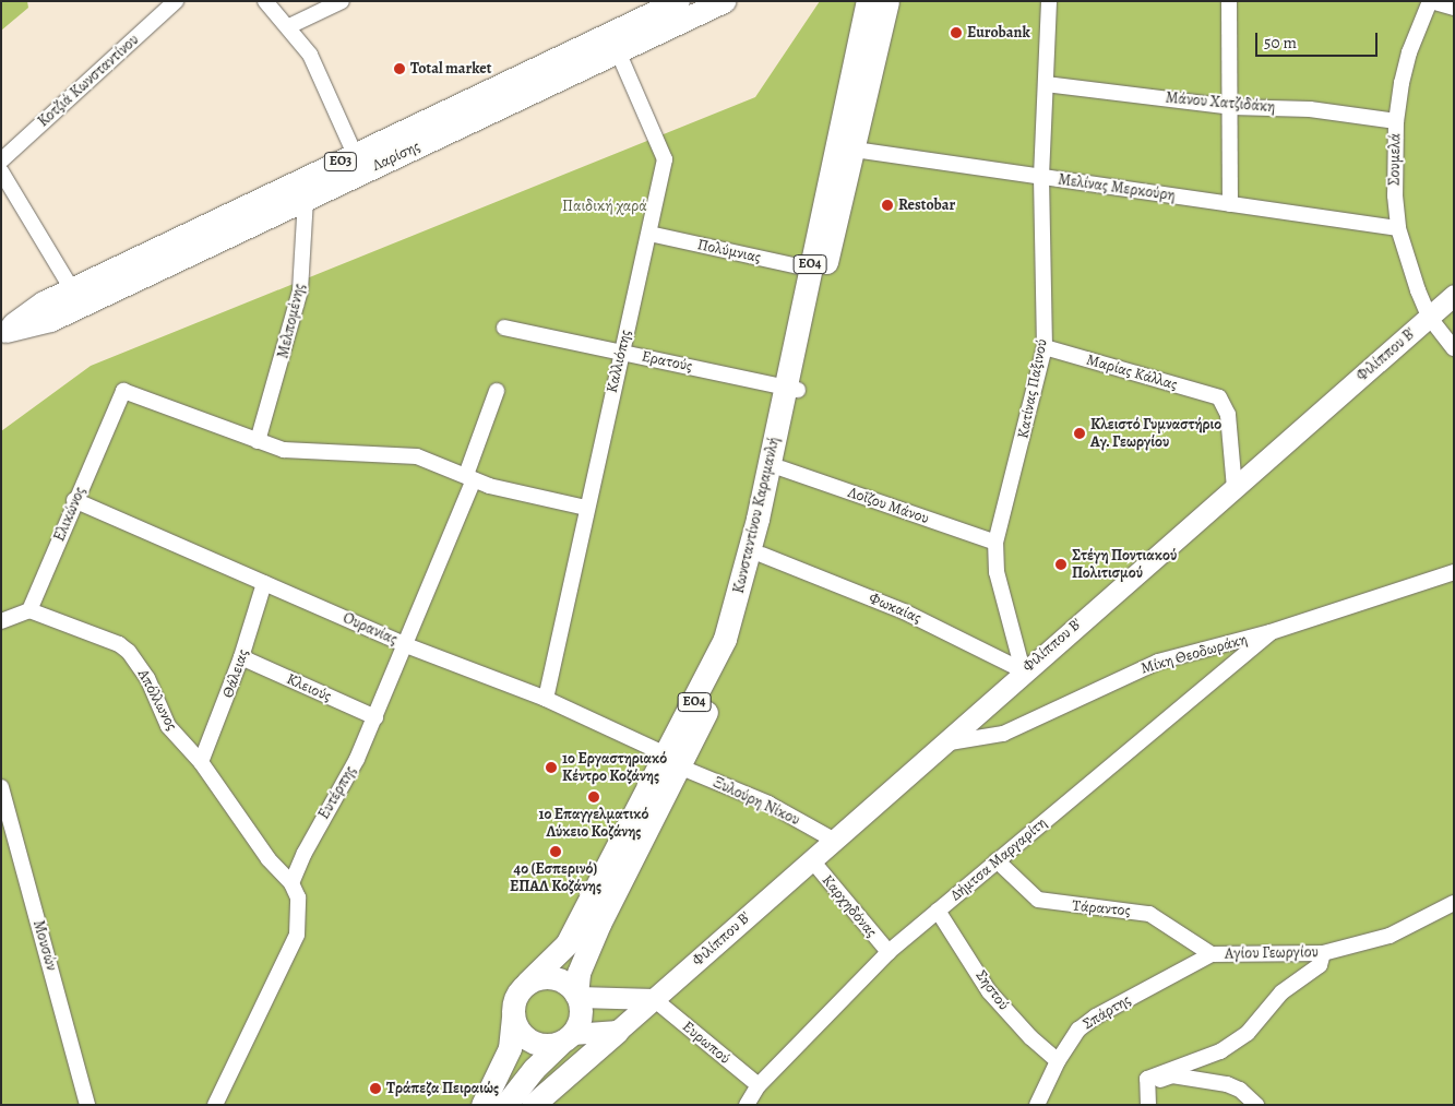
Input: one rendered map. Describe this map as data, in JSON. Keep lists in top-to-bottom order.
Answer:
{
  "streets": {
    "main road": [
      "Λαρίσης",
      "ΕΟ3",
      "ΕΟ4",
      "Φιλίππου Β'",
      "Κωνσταντίνου Καραμανλή"
    ],
    "street": [
      "Κοτζιά Κωνσταντίνου",
      "Μάνου Χατζιδάκη",
      "Σουμελά",
      "Μελίνας Μερκούρη",
      "Πολύμνιας",
      "Μελπομένης",
      "Καλλιόπης",
      "Ερατούς",
      "Μαρίας Κάλλας",
      "Κατίνας Παξινού",
      "Λοΐζου Μάνου",
      "Ελικώνος",
      "Φωκαίας",
      "Ουρανίας",
      "Μίκη Θεοδωράκη",
      "Θάλειας",
      "Κλειούς",
      "Απόλλωνος",
      "Ευτέρπης",
      "Ξυλούρη Νίκου",
      "Δήμτσα Μαργαρίτη",
      "Καρχηδόνας",
      "Τάραντος",
      "Μουσών",
      "Αγίου Γεωργίου",
      "Σηστού",
      "Σπάρτης",
      "Ευρωπού"
    ]
  },
  "crossings": [
    ["Μάνου Χατζιδάκη", "Σουμελά"],
    ["Μάνου Χατζιδάκη", "Κατίνας Παξινού"],
    ["Λαρίσης", "Μελπομένης"],
    ["Λαρίσης", "Καλλιόπης"],
    ["Σουμελά", "Μελίνας Μερκούρη"],
    ["Σουμελά", "Φιλίππου Β'"],
    ["Μελίνας Μερκούρη", "Κατίνας Παξινού"],
    ["Μελίνας Μερκούρη", "Κωνσταντίνου Καραμανλή"],
    ["Πολύμνιας", "Καλλιόπης"],
    ["Πολύμνιας", "Κωνσταντίνου Καραμανλή"],
    ["ΕΟ4", "Κωνσταντίνου Καραμανλή"],
    ["Μελπομένης", "Ελικώνος"],
    ["Φιλίππου Β'", "Μαρίας Κάλλας"],
    ["Φιλίππου Β'", "Κατίνας Παξινού"],
    ["Φιλίππου Β'", "Φωκαίας"],
    ["Φιλίππου Β'", "Μίκη Θεοδωράκη"],
    ["Φιλίππου Β'", "Ξυλούρη Νίκου"],
    ["Φιλίππου Β'", "Καρχηδόνας"],
    ["Φιλίππου Β'", "Ευρωπού"],
    ["Καλλιόπης", "Ερατούς"],
    ["Καλλιόπης", "Ουρανίας"],
    ["Ερατούς", "Κωνσταντίνου Καραμανλή"],
    ["Μαρίας Κάλλας", "Κατίνας Παξινού"],
    ["Κατίνας Παξινού", "Λοΐζου Μάνου"],
    ["Κατίνας Παξινού", "Φωκαίας"],
    ["Λοΐζου Μάνου", "Κωνσταντίνου Καραμανλή"],
    ["Ελικώνος", "Ουρανίας"],
    ["Ελικώνος", "Απόλλωνος"],
    ["Κωνσταντίνου Καραμανλή", "Φωκαίας"],
    ["Κωνσταντίνου Καραμανλή", "Ουρανίας"],
    ["Κωνσταντίνου Καραμανλή", "Ξυλούρη Νίκου"],
    ["Ουρανίας", "Θάλειας"],
    ["Ουρανίας", "Ευτέρπης"],
    ["Ουρανίας", "Ξυλούρη Νίκου"],
    ["Μίκη Θεοδωράκη", "Δήμτσα Μαργαρίτη"],
    ["Θάλειας", "Κλειούς"],
    ["Θάλειας", "Απόλλωνος"],
    ["Κλειούς", "Ευτέρπης"],
    ["Απόλλωνος", "Ευτέρπης"],
    ["Δήμτσα Μαργαρίτη", "Καρχηδόνας"],
    ["Δήμτσα Μαργαρίτη", "Τάραντος"],
    ["Δήμτσα Μαργαρίτη", "Σηστού"],
    ["Δήμτσα Μαργαρίτη", "Ευρωπού"],
    ["Τάραντος", "Αγίου Γεωργίου"],
    ["Τάραντος", "Σπάρτης"],
    ["Αγίου Γεωργίου", "Σπάρτης"],
    ["Σηστού", "Σπάρτης"]
  ],
  "parks": ["Παιδική χαρά"],
  "places": [
    "Eurobank",
    "Total market",
    "Restobar",
    "Κλειστό Γυμναστήριο Αγ. Γεωργίου",
    "Στέγη Ποντιακού Πολιτισμού",
    "1ο Εργαστηριακό Κέντρο Κοζάνης",
    "1ο Επαγγελματικό Λύκειο Κοζάνης",
    "4ο (Εσπερινό) ΕΠΑΛ Κοζάνης",
    "Τράπεζα Πειραιώς"
  ],
  "scale_bar": "50 m"
}
